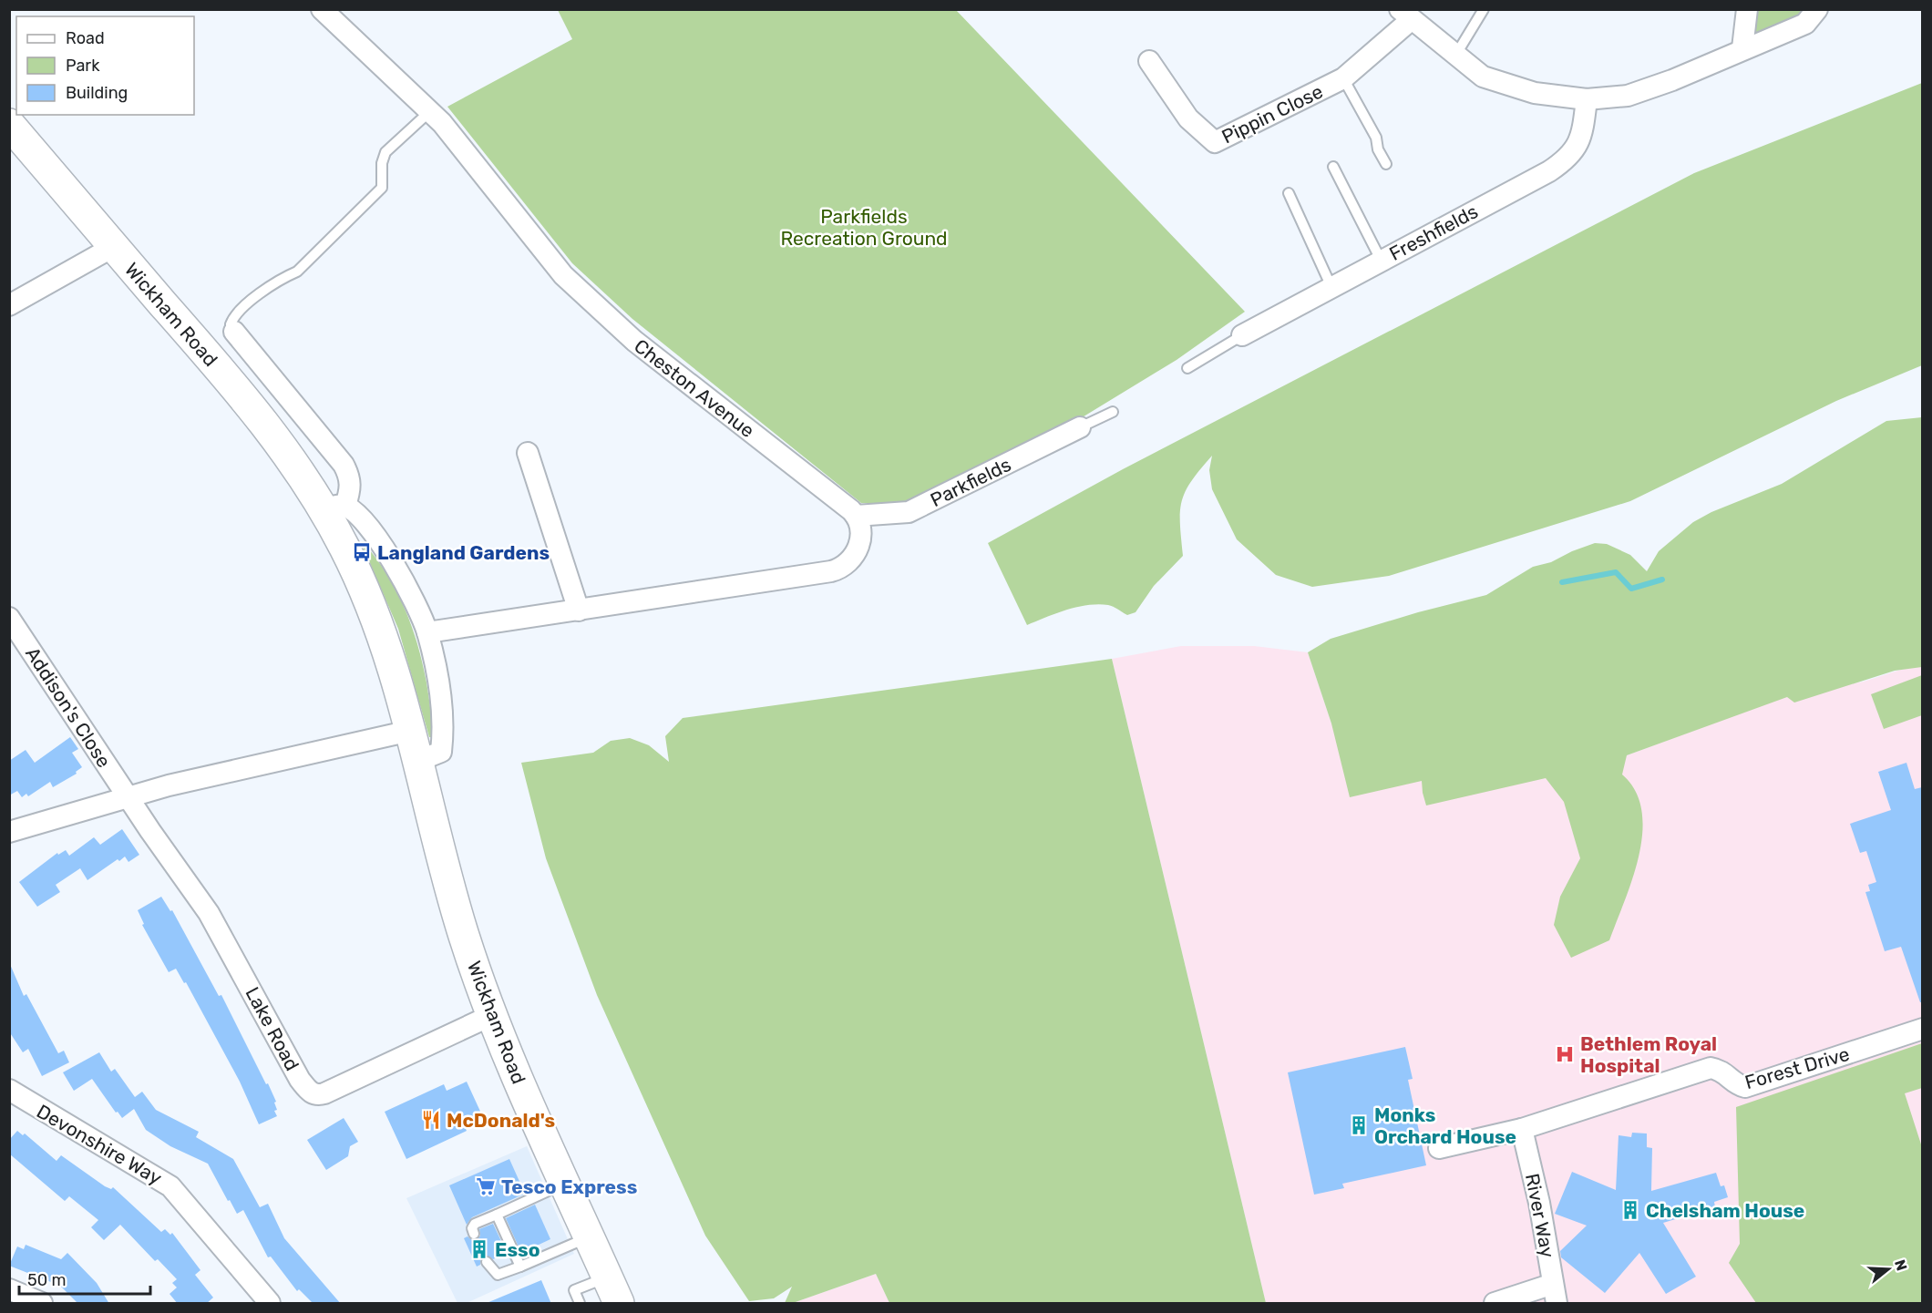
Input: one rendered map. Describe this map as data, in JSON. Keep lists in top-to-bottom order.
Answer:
{
  "streets": {
    "highway": ["Wickham Road"],
    "street": [
      "Pippin Close",
      "Freshfields",
      "Cheston Avenue",
      "Parkfields",
      "Addison's Close",
      "Lake Road",
      "Forest Drive",
      "Devonshire Way",
      "River Way"
    ]
  },
  "crossings": [
    ["Wickham Road", "Lake Road"],
    ["Cheston Avenue", "Parkfields"],
    ["Addison's Close", "Lake Road"],
    ["Forest Drive", "River Way"]
  ],
  "parks": ["Parkfields Recreation Ground"],
  "places": {
    "bus stop": ["Langland Gardens"],
    "hospital": ["Bethlem Royal Hospital"],
    "restaurant": ["McDonald's"],
    "building": ["Monks Orchard House", "Chelsham House", "Esso"],
    "supermarket": ["Tesco Express"]
  },
  "legend": ["Road", "Park", "Building"],
  "scale_bar": "50 m",
  "north": "right"
}
